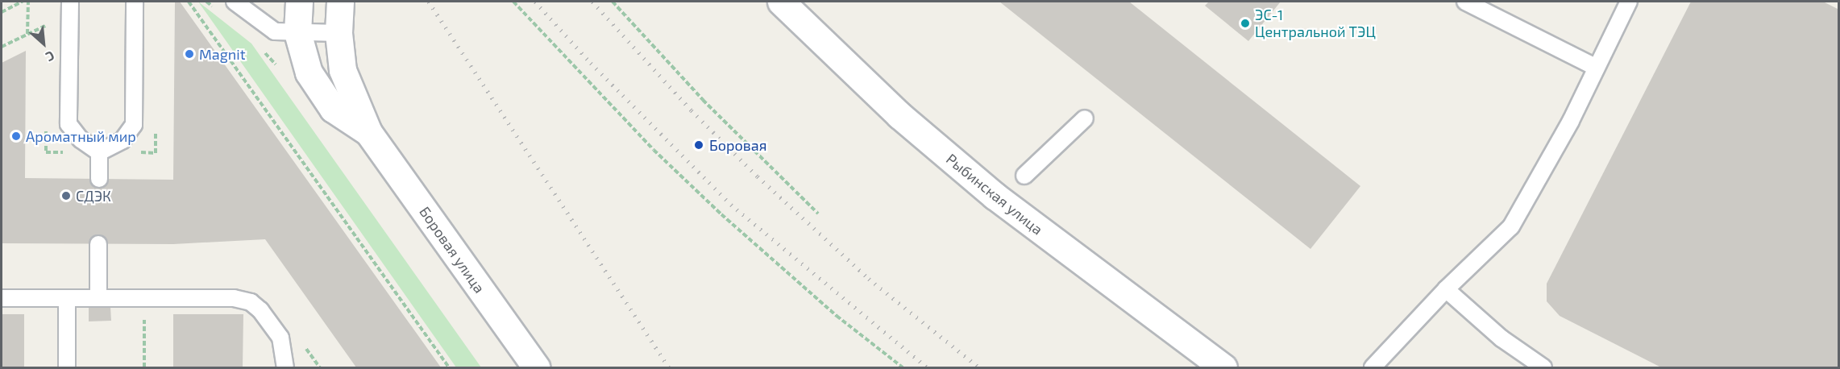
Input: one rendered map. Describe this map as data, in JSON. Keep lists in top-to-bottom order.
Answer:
{
  "streets": {
    "street": ["Рыбинская улица", "Боровая улица"]
  },
  "places": [
    "ЭС-1 Центральной ТЭЦ",
    "Magnit",
    "Ароматный мир",
    "Боровая",
    "СДЭК"
  ],
  "north": "bottom right"
}
